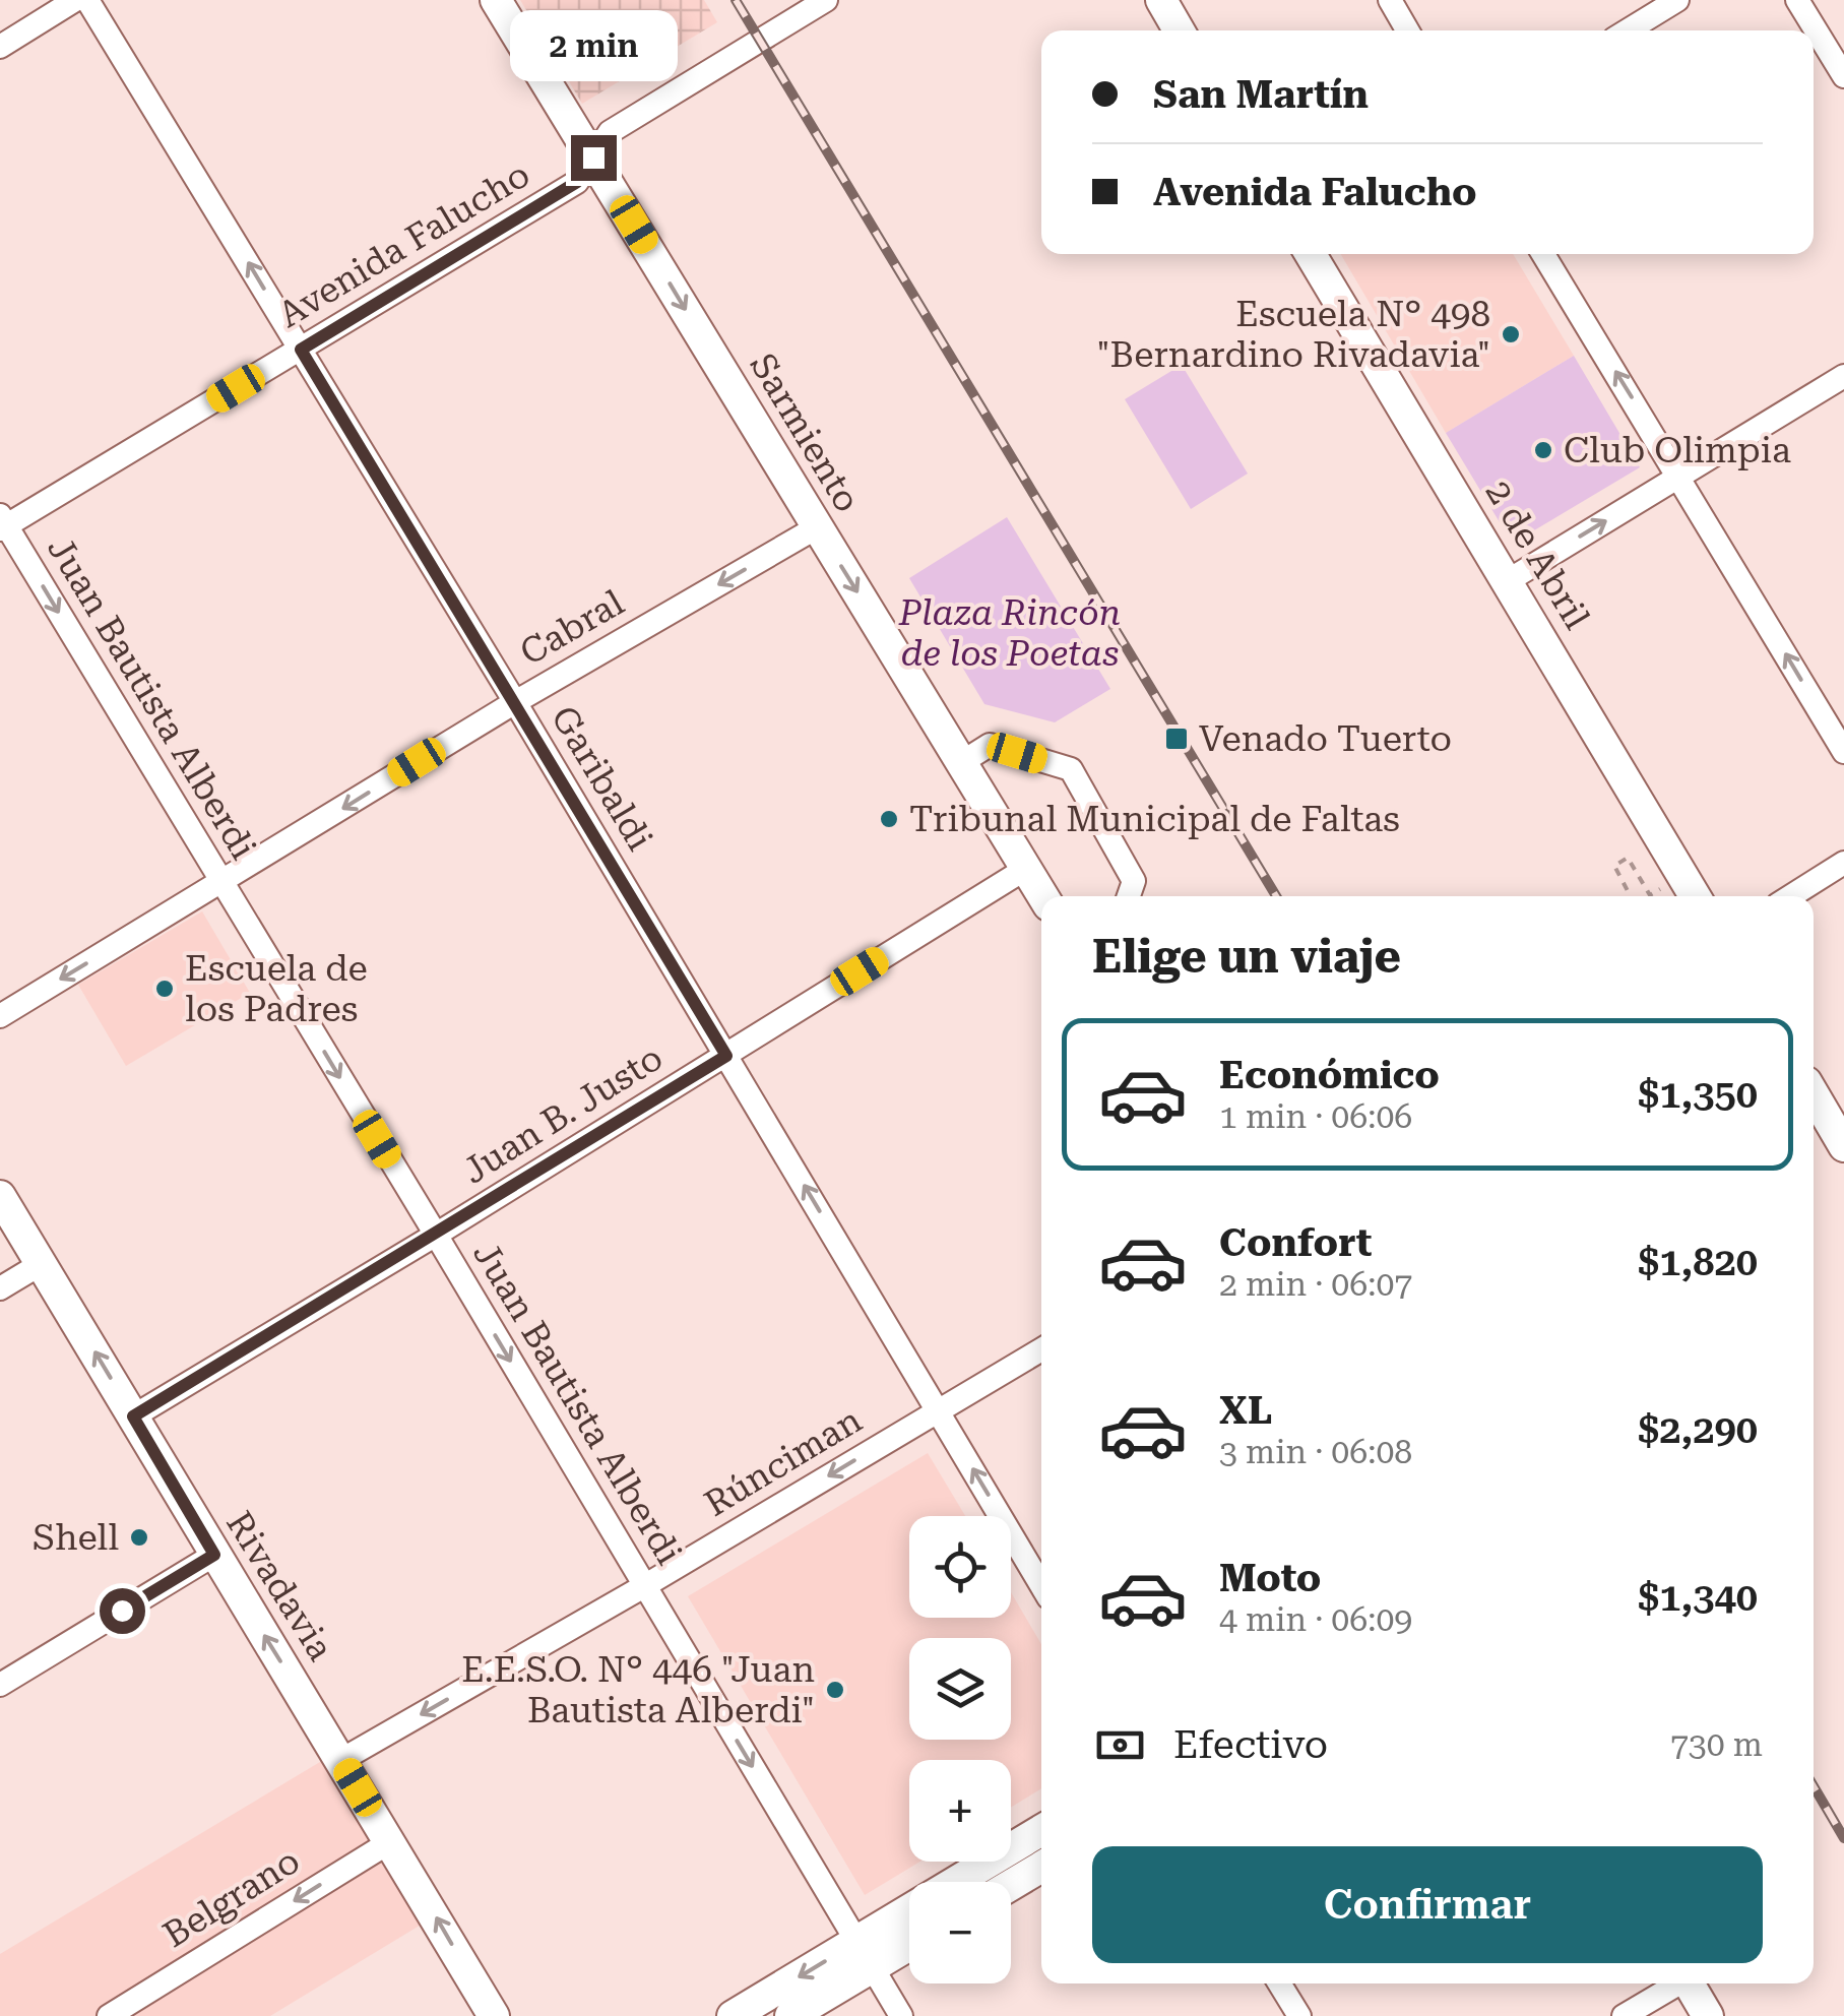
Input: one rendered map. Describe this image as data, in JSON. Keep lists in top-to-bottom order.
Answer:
{
  "streets": {
    "street": [
      "Avenida Falucho",
      "Sarmiento",
      "2 de Abril",
      "Cabral",
      "Juan Bautista Alberdi",
      "Garibaldi",
      "Juan B. Justo",
      "Rúnciman",
      "Rivadavia",
      "Belgrano"
    ]
  },
  "crossings": [
    ["Avenida Falucho", "Sarmiento"],
    ["Avenida Falucho", "Juan Bautista Alberdi"],
    ["Avenida Falucho", "Garibaldi"],
    ["Sarmiento", "Cabral"],
    ["Sarmiento", "Juan B. Justo"],
    ["Cabral", "Juan Bautista Alberdi"],
    ["Cabral", "Garibaldi"],
    ["Juan Bautista Alberdi", "Juan B. Justo"],
    ["Juan Bautista Alberdi", "Rúnciman"],
    ["Garibaldi", "Juan B. Justo"],
    ["Garibaldi", "Rúnciman"],
    ["Juan B. Justo", "Rivadavia"],
    ["Rúnciman", "Rivadavia"],
    ["Rivadavia", "Belgrano"]
  ],
  "one_way": [
    "Sarmiento",
    "Cabral",
    "Juan Bautista Alberdi",
    "Garibaldi",
    "Rúnciman",
    "Rivadavia",
    "Belgrano"
  ],
  "parks": ["Plaza Rincón de los Poetas"],
  "places": {
    "other": [
      "Escuela N° 498 \"Bernardino Rivadavia\"",
      "Club Olimpia",
      "Tribunal Municipal de Faltas",
      "Escuela de los Padres",
      "Shell",
      "E.E.S.O. N° 446 \"Juan Bautista Alberdi\""
    ],
    "transit": ["Venado Tuerto"]
  },
  "page": {
    "bubble": "2 min",
    "banner": ["San Martín", "Avenida Falucho"],
    "heading": "Elige un viaje",
    "list": [
      {
        "name": "Económico",
        "note": "1 min · 06:06",
        "value": "$1,350"
      },
      {
        "name": "Confort",
        "note": "2 min · 06:07",
        "value": "$1,820"
      },
      {
        "name": "XL",
        "note": "3 min · 06:08",
        "value": "$2,290"
      },
      {
        "name": "Moto",
        "note": "4 min · 06:09",
        "value": "$1,340"
      }
    ],
    "map_buttons": ["+", "−"],
    "pay": ["Efectivo", "730 m"],
    "buttons": "Confirmar"
  }
}
